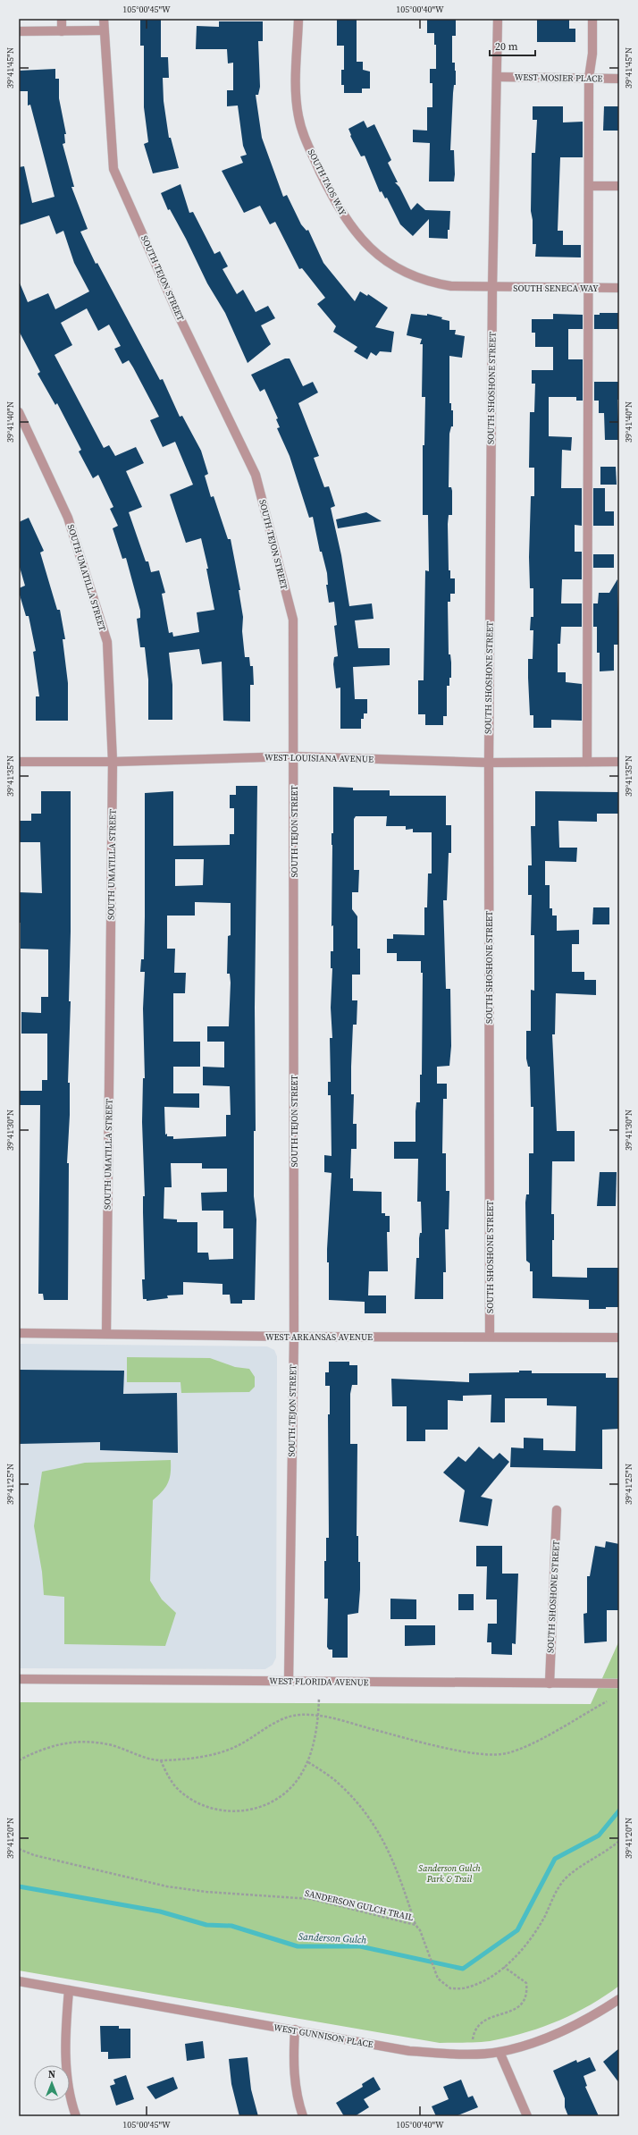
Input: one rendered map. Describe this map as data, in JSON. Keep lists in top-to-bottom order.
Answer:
{
  "streets": {
    "street": [
      "WEST MOSIER PLACE",
      "SOUTH TAOS WAY",
      "SOUTH TEJON STREET",
      "SOUTH SENECA WAY",
      "SOUTH SHOSHONE STREET",
      "SOUTH UMATILLA STREET",
      "WEST LOUISIANA AVENUE",
      "WEST ARKANSAS AVENUE",
      "WEST FLORIDA AVENUE",
      "WEST GUNNISON PLACE"
    ],
    "path": ["SANDERSON GULCH TRAIL"]
  },
  "crossings": [
    ["WEST MOSIER PLACE", "SOUTH SHOSHONE STREET"],
    ["SOUTH TAOS WAY", "SOUTH SENECA WAY"],
    ["SOUTH TAOS WAY", "SOUTH SHOSHONE STREET"],
    ["SOUTH TEJON STREET", "WEST LOUISIANA AVENUE"],
    ["SOUTH TEJON STREET", "WEST ARKANSAS AVENUE"],
    ["SOUTH TEJON STREET", "WEST FLORIDA AVENUE"],
    ["SOUTH SENECA WAY", "SOUTH SHOSHONE STREET"],
    ["SOUTH SHOSHONE STREET", "WEST LOUISIANA AVENUE"],
    ["SOUTH SHOSHONE STREET", "WEST ARKANSAS AVENUE"],
    ["SOUTH SHOSHONE STREET", "WEST FLORIDA AVENUE"],
    ["SOUTH UMATILLA STREET", "WEST LOUISIANA AVENUE"],
    ["SOUTH UMATILLA STREET", "WEST ARKANSAS AVENUE"]
  ],
  "water": ["Sanderson Gulch"],
  "parks": ["Sanderson Gulch Park & Trail"],
  "scale_bar": "20 m",
  "north": "top",
  "coordinates": [
    "105°00'45\"W",
    "105°00'40\"W",
    "39°41'45\"N",
    "39°41'40\"N",
    "39°41'35\"N",
    "39°41'30\"N",
    "39°41'25\"N",
    "39°41'20\"N"
  ]
}
